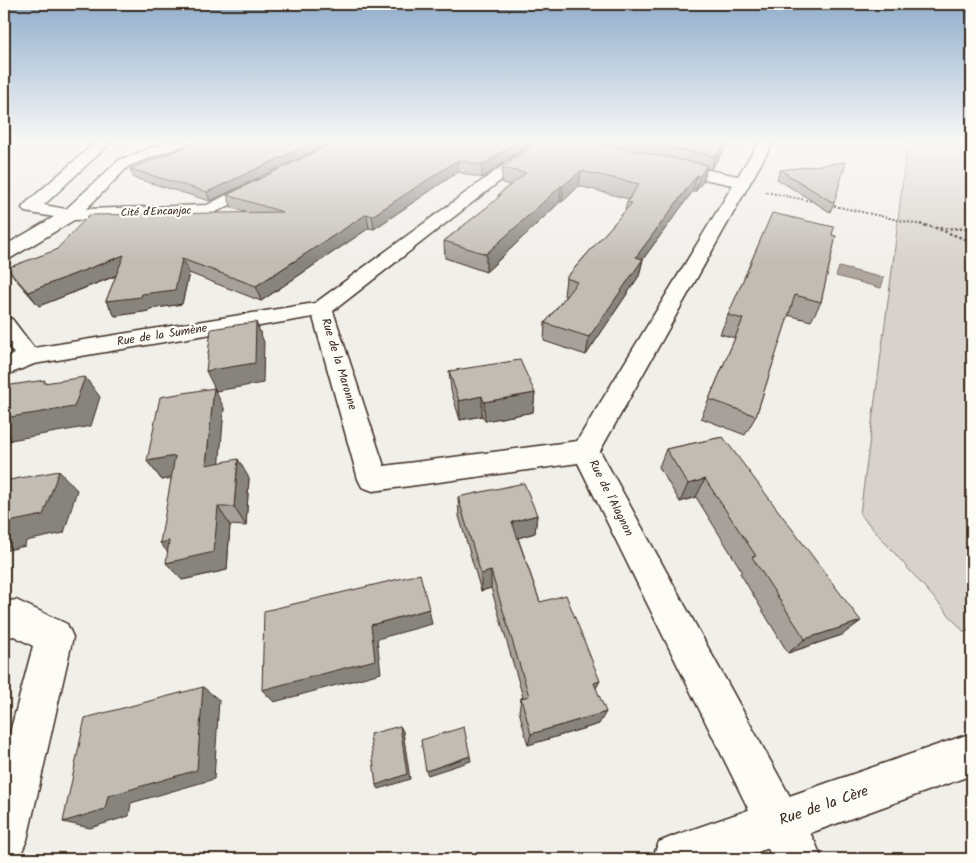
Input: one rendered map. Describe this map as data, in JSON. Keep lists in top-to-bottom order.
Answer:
{
  "streets": {
    "street": [
      "Cité d'Encanjac",
      "Rue de la Sumène",
      "Rue de la Maronne",
      "Rue de l'Alagnon",
      "Rue de la Cère"
    ]
  },
  "crossings": [
    ["Rue de la Sumène", "Rue de la Maronne"],
    ["Rue de la Maronne", "Rue de l'Alagnon"],
    ["Rue de l'Alagnon", "Rue de la Cère"]
  ]
}
